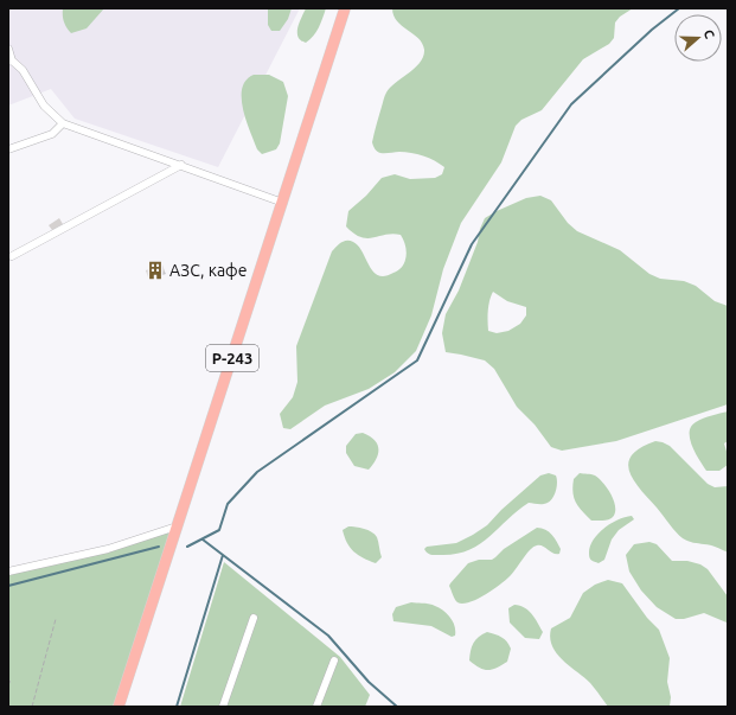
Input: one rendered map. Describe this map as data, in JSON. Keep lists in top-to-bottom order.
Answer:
{
  "streets": {
    "highway": ["Р-243"]
  },
  "places": {
    "building": ["АЗС, кафе"]
  },
  "north": "right"
}
